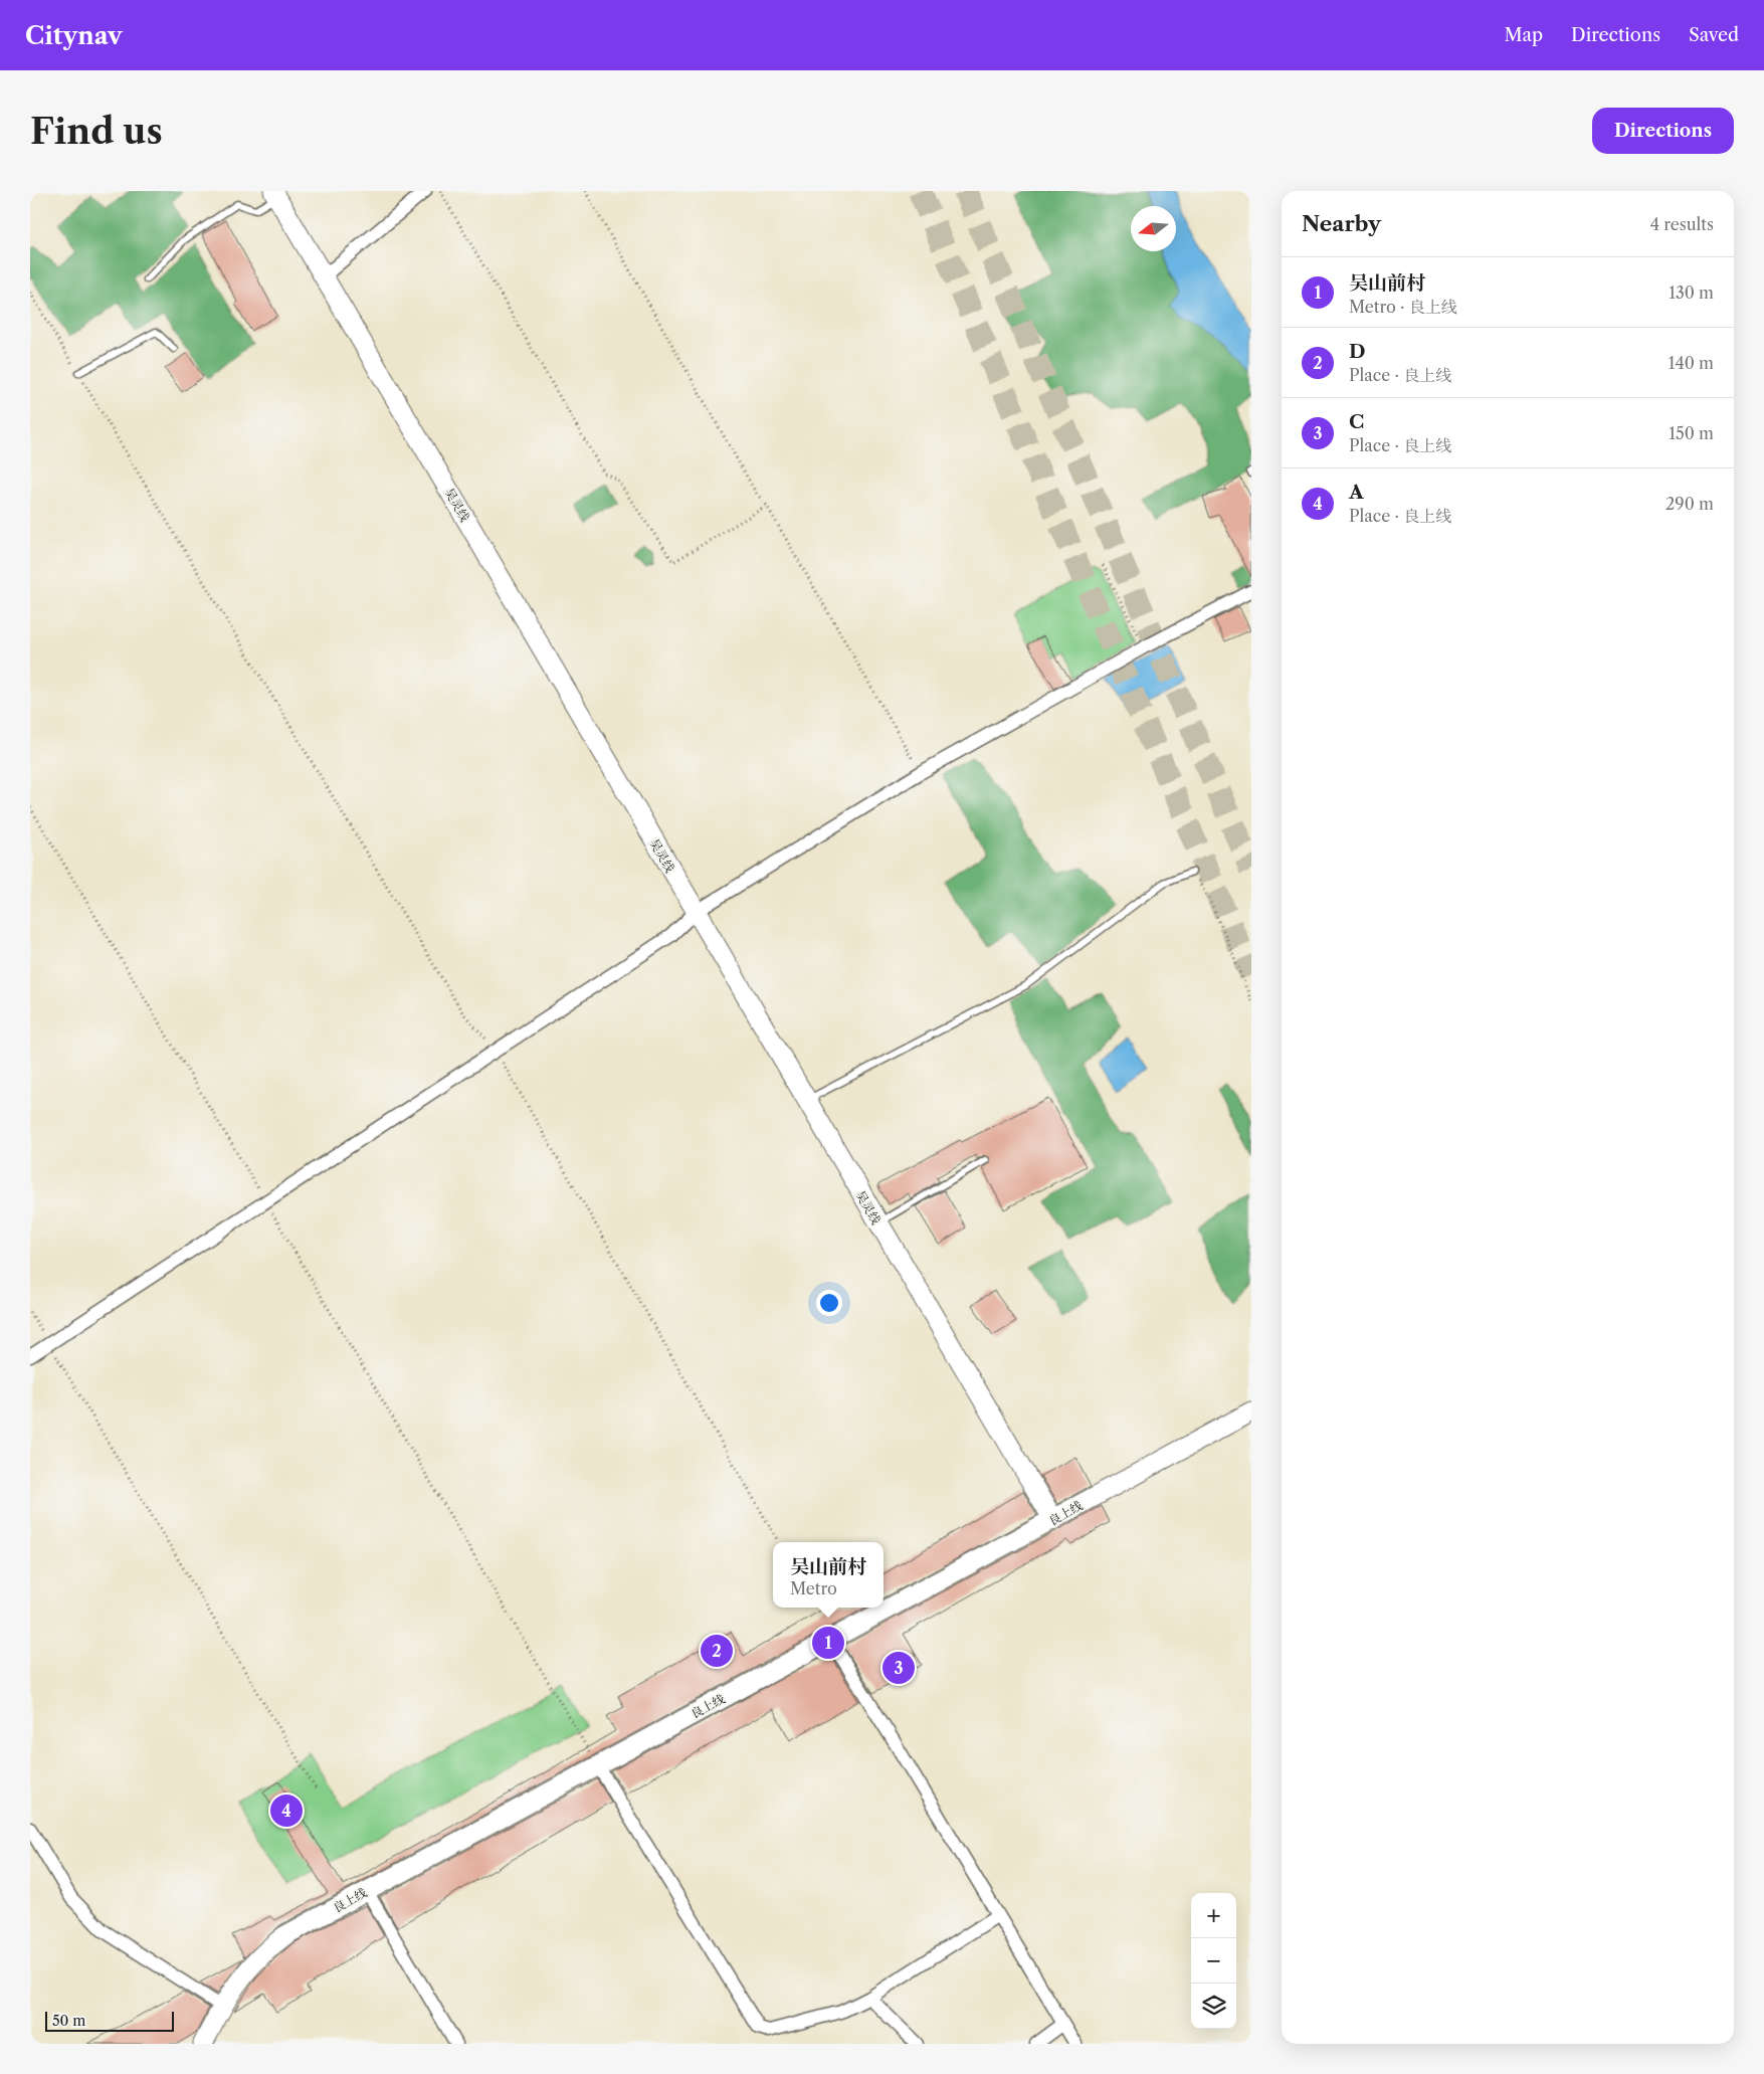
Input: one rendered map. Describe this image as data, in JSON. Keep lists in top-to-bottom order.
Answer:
{
  "streets": {
    "street": ["吴灵线", "良上线"]
  },
  "crossings": [
    ["吴灵线", "良上线"]
  ],
  "scale_bar": "50 m",
  "north": "left",
  "page": {
    "header": "Citynav",
    "nav": ["Map", "Directions", "Saved"],
    "buttons": "Directions",
    "title": "Find us",
    "heading": ["Nearby", "4 results"],
    "list": [
      {
        "mark": "1",
        "name": "吴山前村",
        "note": "Metro · 良上线",
        "value": "130 m"
      },
      {
        "mark": "2",
        "name": "D",
        "note": "Place · 良上线",
        "value": "140 m"
      },
      {
        "mark": "3",
        "name": "C",
        "note": "Place · 良上线",
        "value": "150 m"
      },
      {
        "mark": "4",
        "name": "A",
        "note": "Place · 良上线",
        "value": "290 m"
      }
    ],
    "popup": ["吴山前村", "Metro"],
    "pins": [
      "1",
      "2",
      "3",
      "4"
    ],
    "map_buttons": ["+", "−"],
    "scale": "50 m"
  }
}
